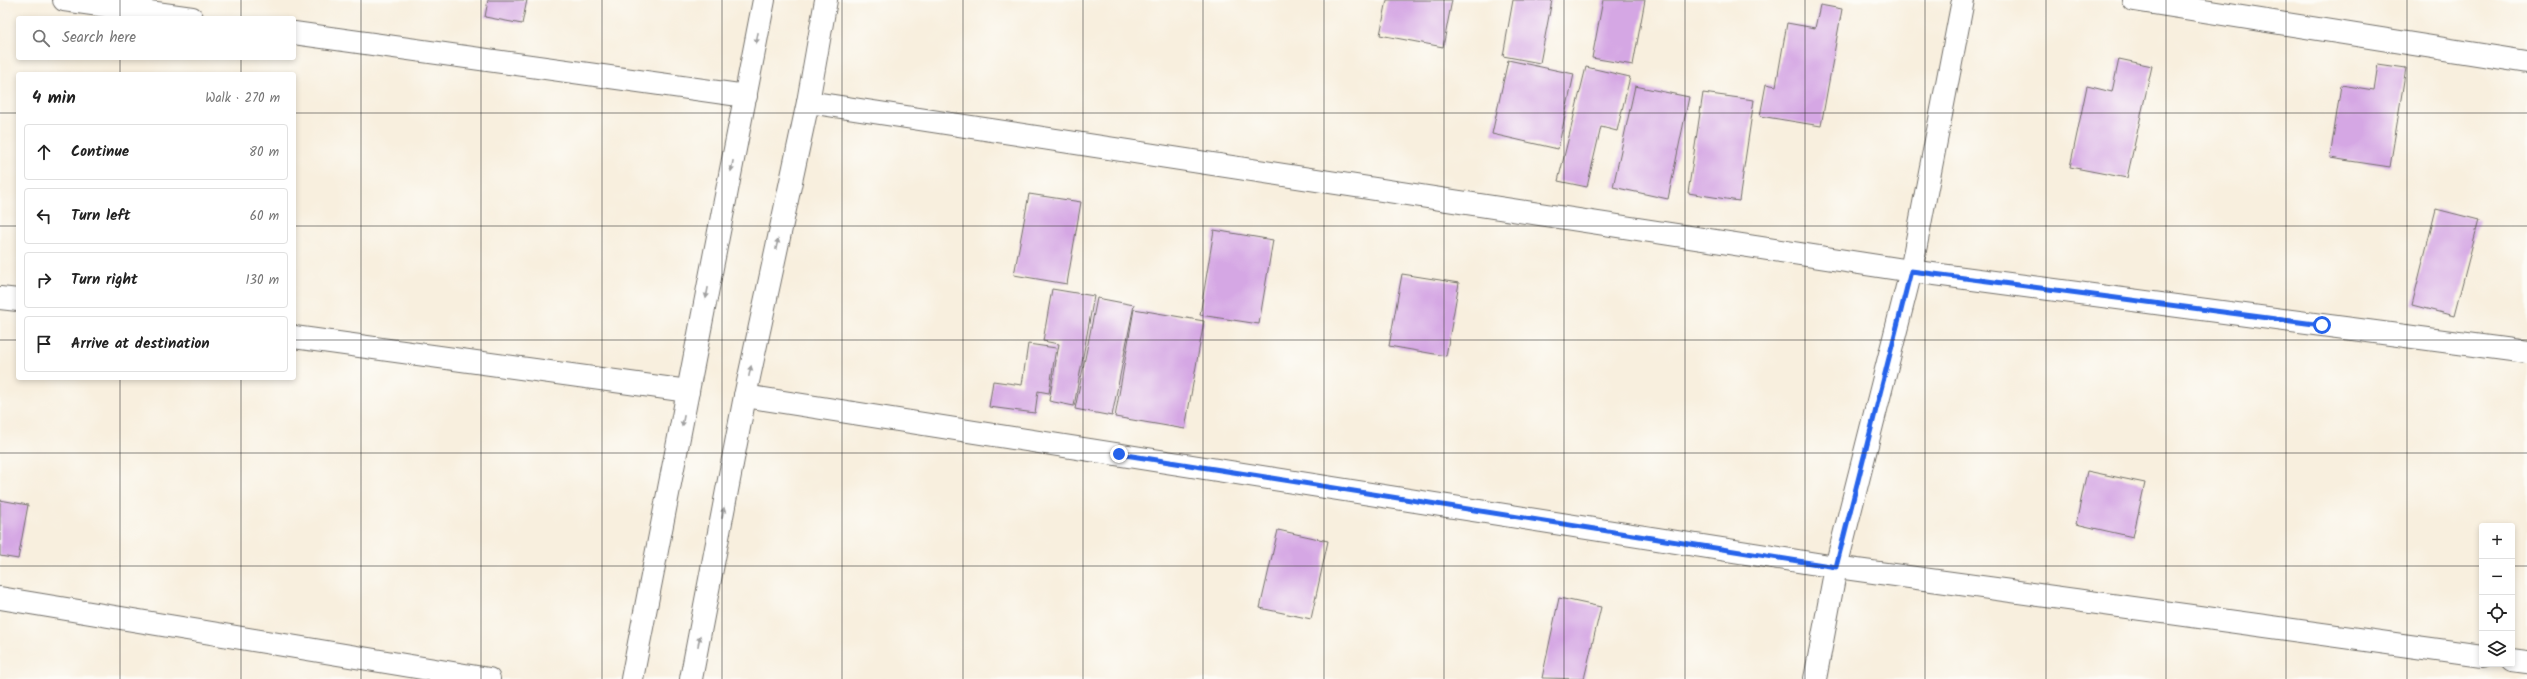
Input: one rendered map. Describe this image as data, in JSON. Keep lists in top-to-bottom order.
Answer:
{
  "page": {
    "search": "Search here",
    "heading": ["4 min", "Walk · 270 m"],
    "list": [
      ["Continue", "80 m"],
      ["Turn left", "60 m"],
      ["Turn right", "130 m"],
      "Arrive at destination"
    ],
    "map_buttons": ["+", "−"]
  }
}
